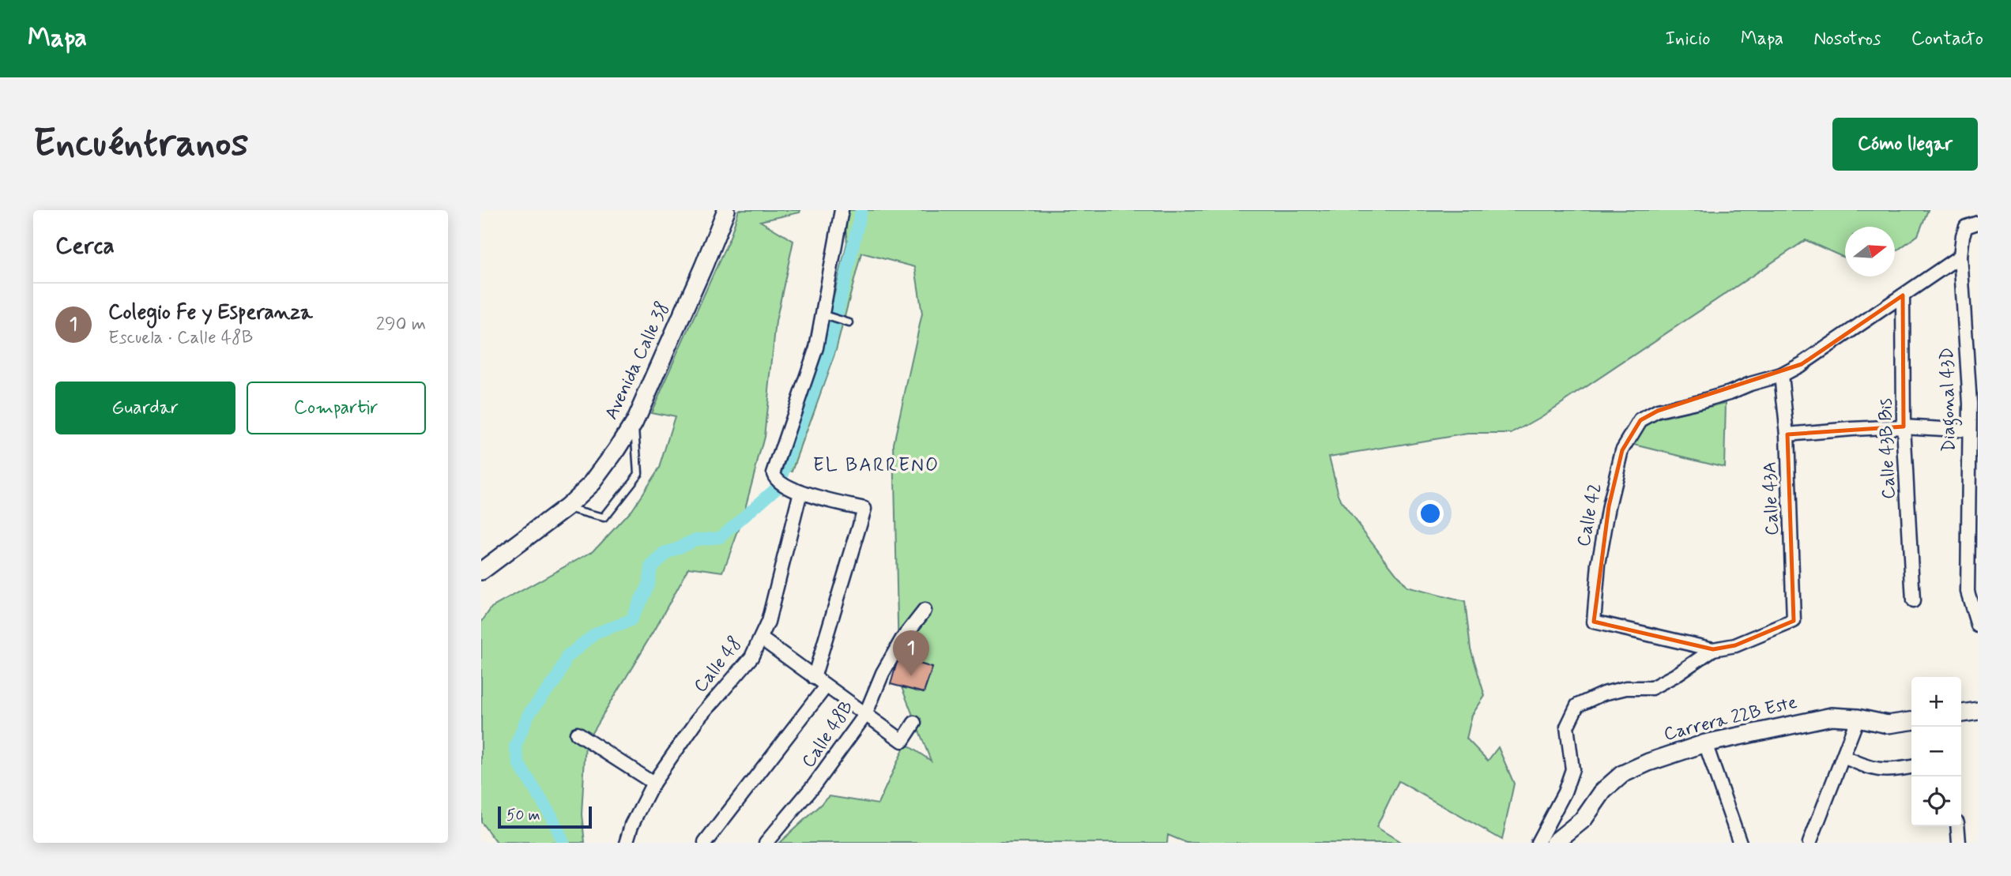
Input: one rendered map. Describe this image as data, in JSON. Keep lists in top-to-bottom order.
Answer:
{
  "streets": {
    "street": [
      "Avenida Calle 38",
      "Diagonal 43D",
      "Calle 43B Bis",
      "Calle 43A",
      "Calle 42",
      "Calle 48",
      "Carrera 22B Este",
      "Calle 48B"
    ]
  },
  "crossings": [
    ["Calle 43A", "Calle 42"]
  ],
  "districts": ["EL BARRENO"],
  "scale_bar": "50 m",
  "north": "right",
  "page": {
    "header": "Mapa",
    "nav": [
      "Inicio",
      "Mapa",
      "Nosotros",
      "Contacto"
    ],
    "buttons": [
      "Cómo llegar",
      ["Guardar", "Compartir"]
    ],
    "title": "Encuéntranos",
    "heading": "Cerca",
    "list": [
      {
        "mark": "1",
        "name": "Colegio Fe y Esperanza",
        "note": "Escuela · Calle 48B",
        "value": "290 m"
      }
    ],
    "pins": "1",
    "map_buttons": ["+", "−"],
    "scale": "50 m"
  }
}
